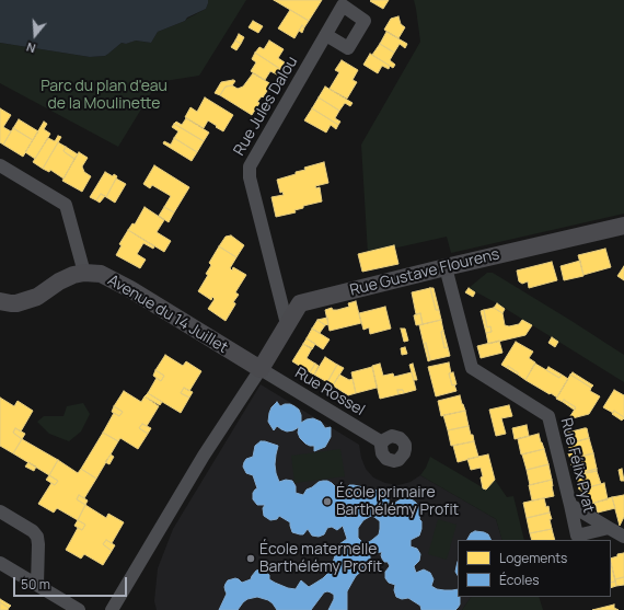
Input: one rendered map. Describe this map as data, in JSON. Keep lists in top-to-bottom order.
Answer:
{
  "streets": {
    "street": [
      "Rue Jules Dalou",
      "Rue Gustave Flourens",
      "Avenue du 14 Juillet",
      "Rue Rossel",
      "Rue Félix Pyat"
    ]
  },
  "crossings": [
    ["Rue Jules Dalou", "Rue Gustave Flourens"],
    ["Rue Gustave Flourens", "Avenue du 14 Juillet"],
    ["Rue Gustave Flourens", "Rue Rossel"],
    ["Rue Gustave Flourens", "Rue Félix Pyat"],
    ["Avenue du 14 Juillet", "Rue Rossel"]
  ],
  "parks": ["Parc du plan d'eau de la Moulinette"],
  "places": ["École primaire Barthélémy Profit", "École maternelle Barthélémy Profit"],
  "legend": ["Logements", "Écoles"],
  "scale_bar": "50 m",
  "north": "bottom"
}
